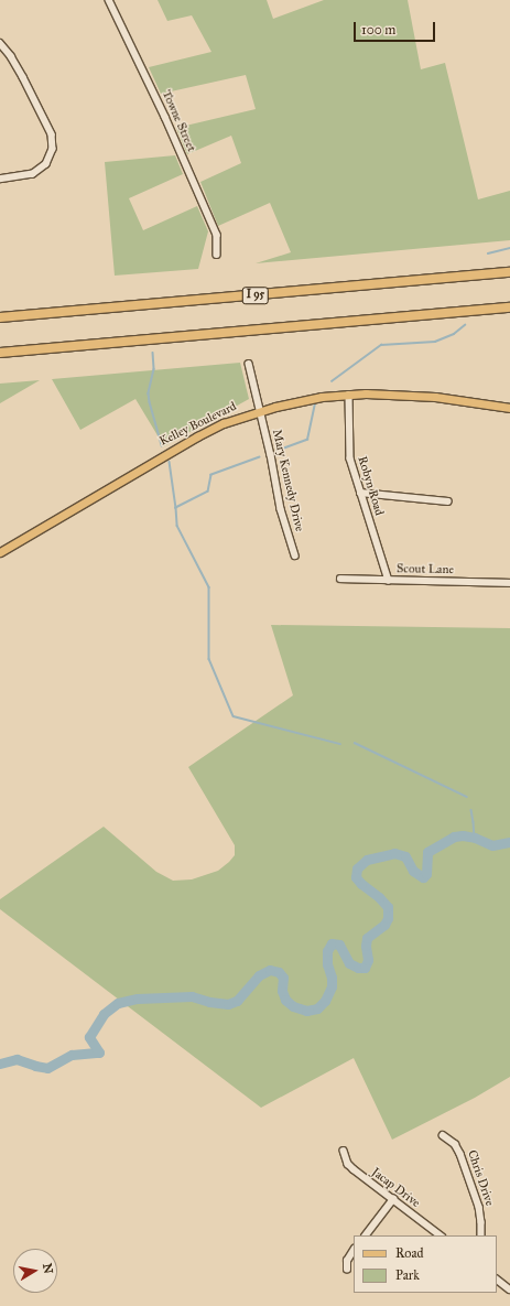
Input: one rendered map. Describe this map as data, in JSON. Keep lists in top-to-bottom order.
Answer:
{
  "streets": {
    "highway": ["I 95"],
    "main road": ["Kelley Boulevard"],
    "street": [
      "Towne Street",
      "Mary Kennedy Drive",
      "Robyn Road",
      "Scout Lane",
      "Chris Drive",
      "Jacap Drive"
    ]
  },
  "crossings": [
    ["Kelley Boulevard", "Mary Kennedy Drive"],
    ["Kelley Boulevard", "Robyn Road"],
    ["Robyn Road", "Scout Lane"]
  ],
  "legend": ["Road", "Park"],
  "scale_bar": "100 m",
  "north": "right"
}
